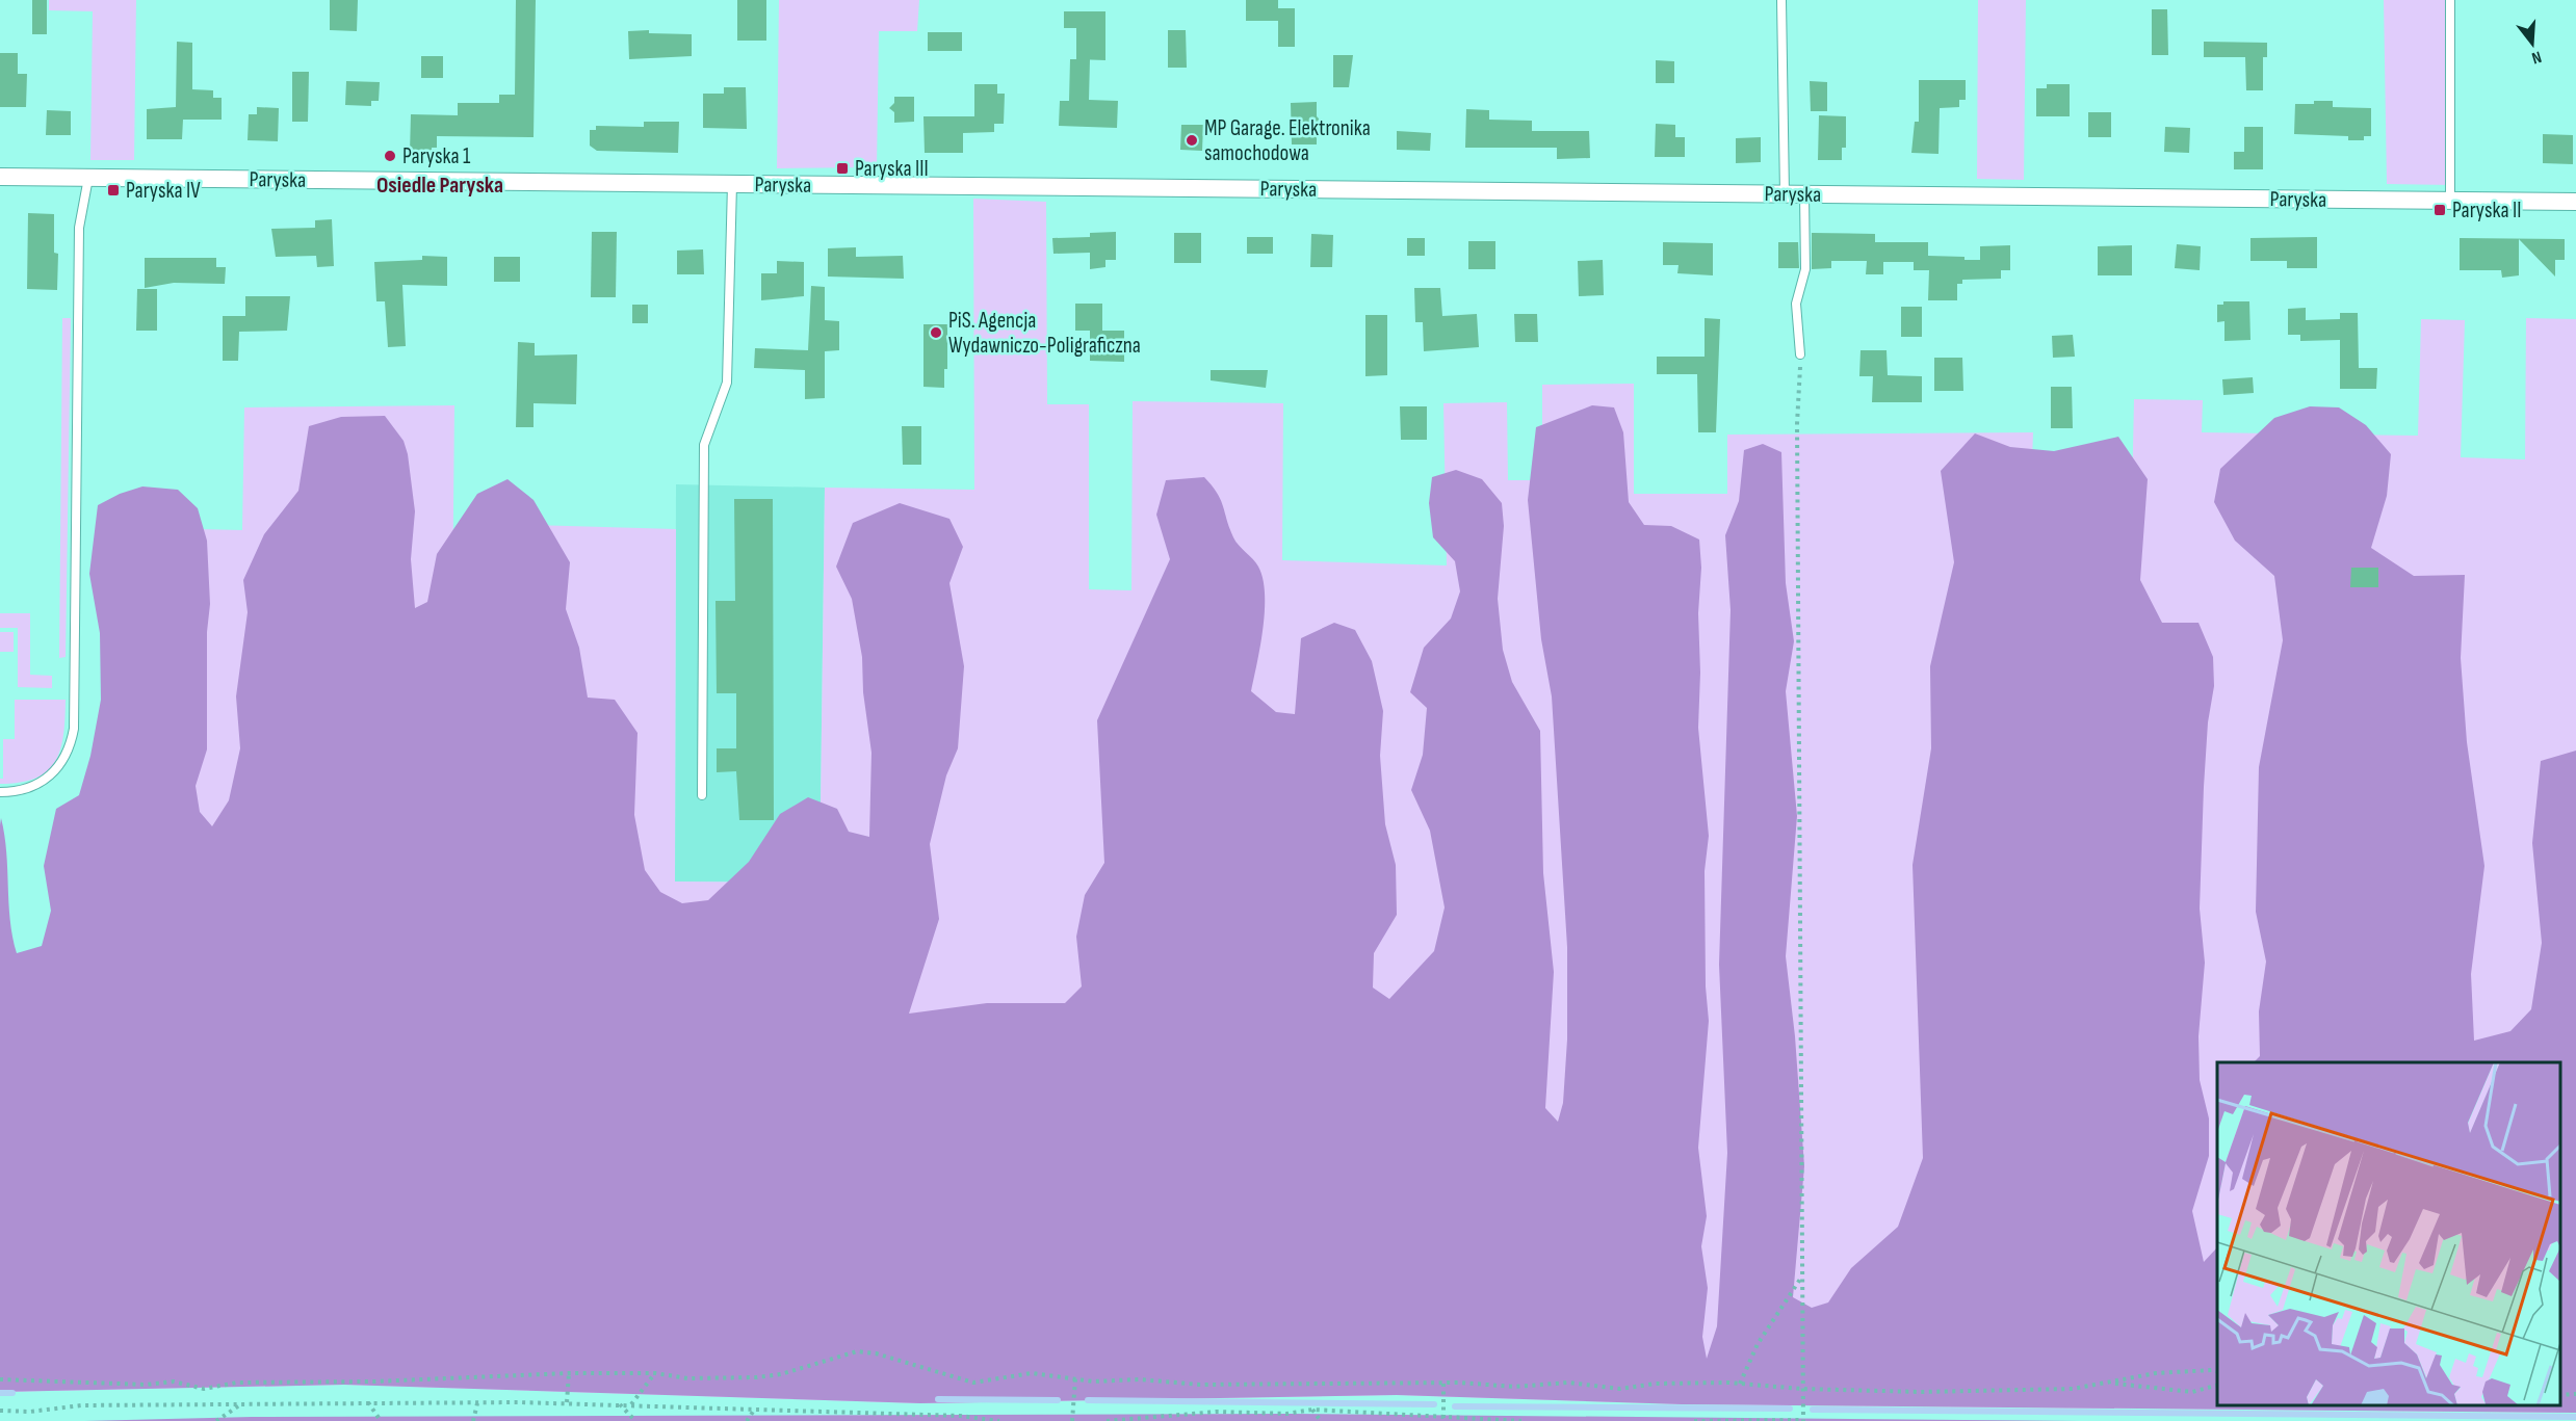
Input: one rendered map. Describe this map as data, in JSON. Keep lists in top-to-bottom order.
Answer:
{
  "streets": {
    "street": ["Paryska"]
  },
  "districts": ["Osiedle Paryska"],
  "places": {
    "other": ["MP Garage. Elektronika samochodowa", "Paryska 1", "PiS. Agencja Wydawniczo-Poligraficzna"],
    "transit": ["Paryska III", "Paryska IV", "Paryska II"]
  },
  "north": "bottom"
}
